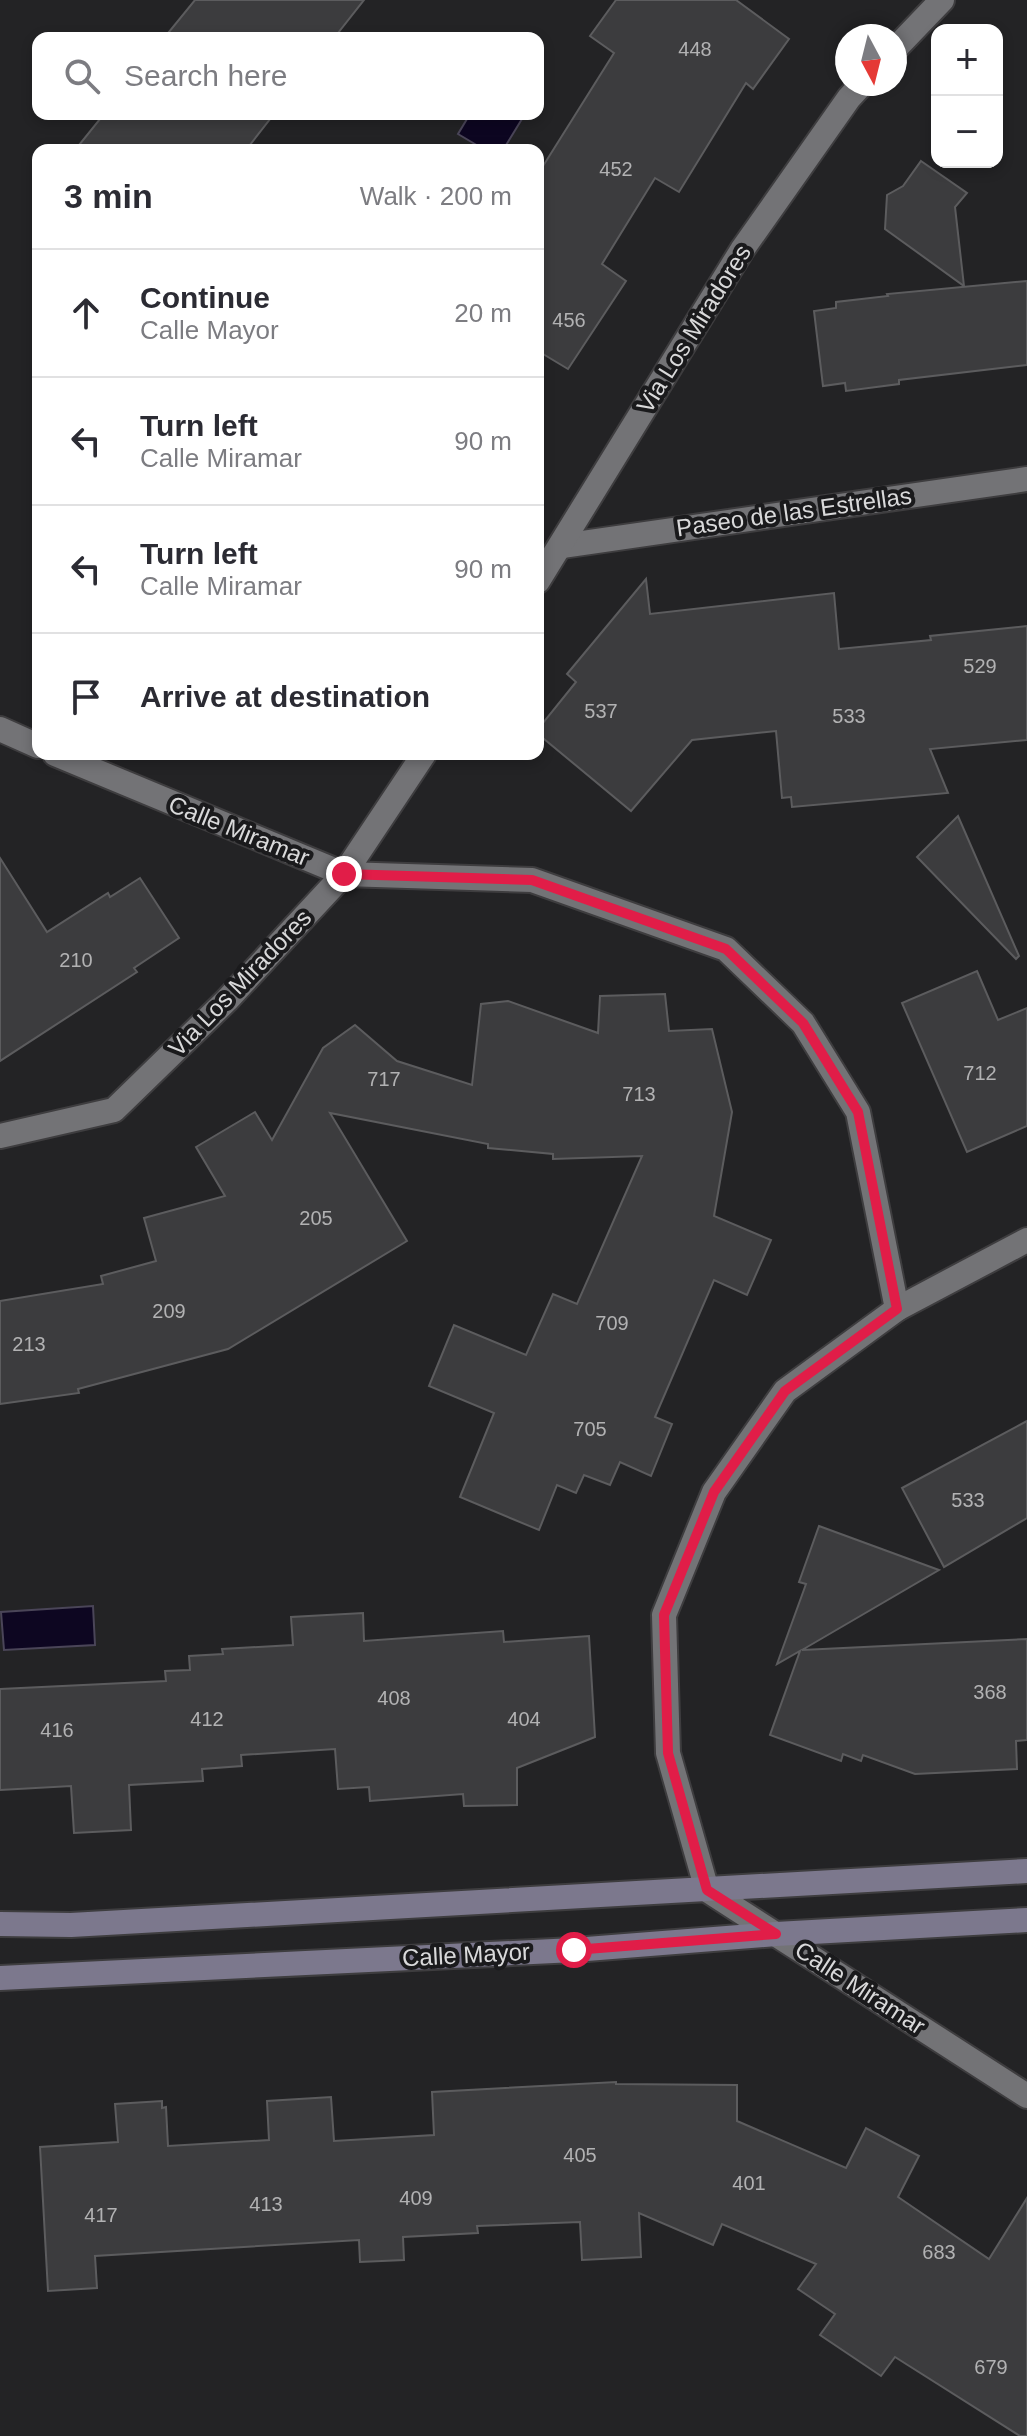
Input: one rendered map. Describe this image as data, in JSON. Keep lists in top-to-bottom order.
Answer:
{
  "streets": {
    "street": [
      "Via Los Miradores",
      "Paseo de las Estrellas",
      "Calle Miramar",
      "Calle Mayor"
    ]
  },
  "crossings": [
    ["Via Los Miradores", "Paseo de las Estrellas"],
    ["Via Los Miradores", "Calle Miramar"],
    ["Calle Miramar", "Calle Mayor"]
  ],
  "house_numbers": [
    "448",
    "452",
    "456",
    "529",
    "537",
    "533",
    "210",
    "712",
    "717",
    "713",
    "205",
    "209",
    "709",
    "213",
    "705",
    "533",
    "368",
    "408",
    "412",
    "404",
    "416",
    "405",
    "401",
    "409",
    "413",
    "417",
    "683",
    "679"
  ],
  "north": "bottom",
  "page": {
    "map_buttons": ["+", "−"],
    "search": "Search here",
    "heading": ["3 min", "Walk · 200 m"],
    "list": [
      ["Continue", "Calle Mayor", "20 m"],
      ["Turn left", "Calle Miramar", "90 m"],
      ["Turn left", "Calle Miramar", "90 m"],
      "Arrive at destination"
    ]
  }
}
